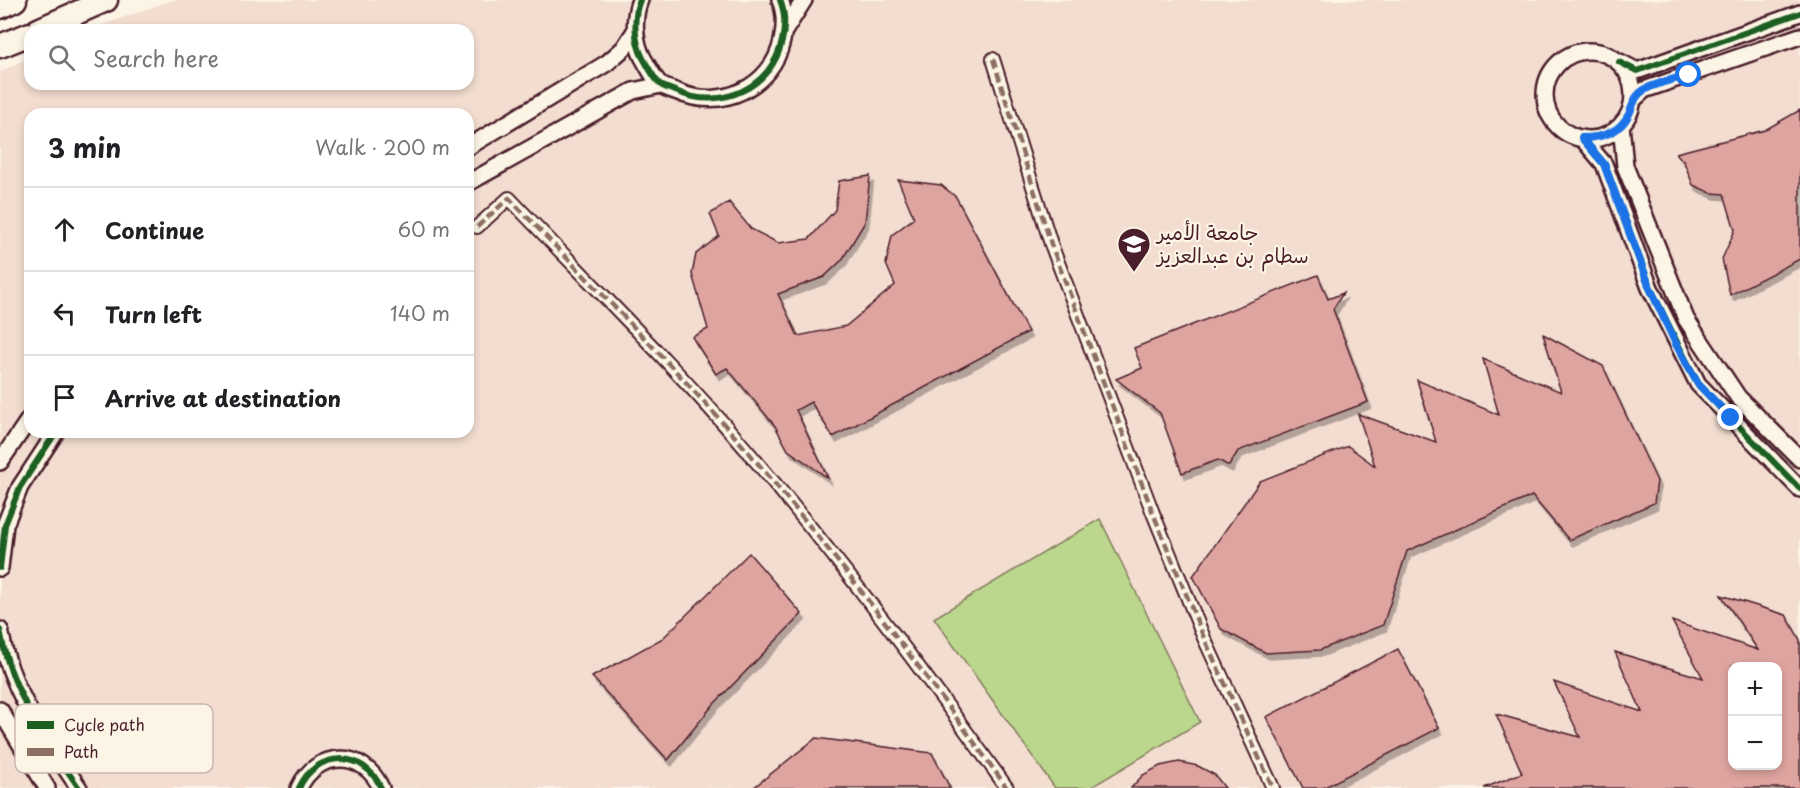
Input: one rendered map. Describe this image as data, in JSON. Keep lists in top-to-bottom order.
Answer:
{
  "places": {
    "school or university": ["جامعة الأمير سطام بن عبدالعزيز"]
  },
  "legend": ["Cycle path", "Path"],
  "page": {
    "search": "Search here",
    "heading": ["3 min", "Walk · 200 m"],
    "list": [
      ["Continue", "60 m"],
      ["Turn left", "140 m"],
      "Arrive at destination"
    ],
    "map_buttons": ["+", "−"]
  }
}
